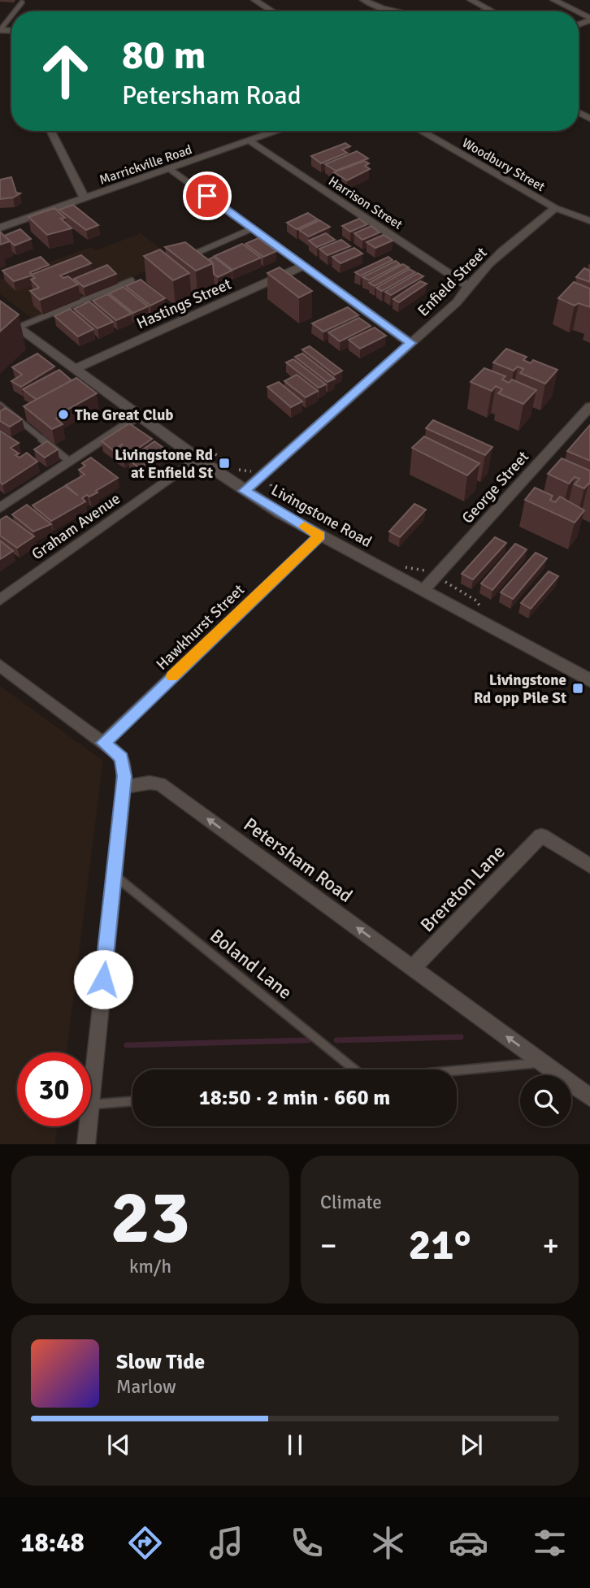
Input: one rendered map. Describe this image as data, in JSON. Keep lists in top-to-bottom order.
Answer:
{
  "streets": {
    "street": [
      "Marrickville Road",
      "Woodbury Street",
      "Harrison Street",
      "Enfield Street",
      "Hastings Street",
      "George Street",
      "Livingstone Road",
      "Graham Avenue",
      "Hawkhurst Street",
      "Petersham Road",
      "Brereton Lane"
    ],
    "lane": ["Boland Lane"]
  },
  "crossings": [
    ["Marrickville Road", "Harrison Street"],
    ["Woodbury Street", "Enfield Street"],
    ["Harrison Street", "Enfield Street"],
    ["Enfield Street", "Livingstone Road"],
    ["Hastings Street", "Livingstone Road"],
    ["George Street", "Livingstone Road"],
    ["Livingstone Road", "Graham Avenue"],
    ["Livingstone Road", "Hawkhurst Street"],
    ["Petersham Road", "Brereton Lane"],
    ["Petersham Road", "Boland Lane"]
  ],
  "one_way": ["Petersham Road"],
  "places": {
    "other": ["The Great Club"],
    "transit": ["Livingstone Rd at Enfield St", "Livingstone Rd opp Pile St"]
  },
  "page": {
    "turn": ["80 m", "Petersham Road"],
    "limit": "30",
    "trip": "18:50 · 2 min · 660 m",
    "tile": [
      ["23", "km/h"],
      "Climate"
    ],
    "heat": ["−", "21°", "+"],
    "song": ["Slow Tide", "Marlow"],
    "tabs": "18:48"
  }
}
